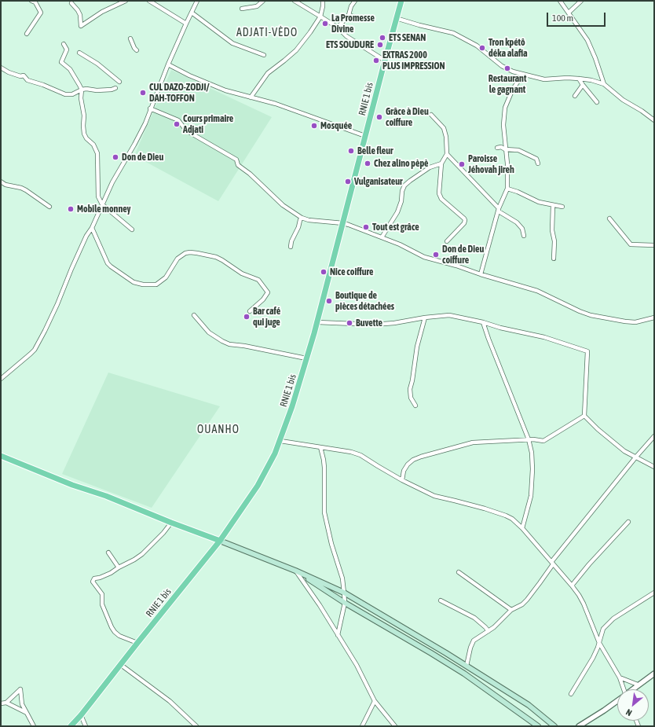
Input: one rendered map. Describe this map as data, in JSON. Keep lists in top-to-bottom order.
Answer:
{
  "streets": {
    "main road": ["RNIE 1 bis"]
  },
  "districts": ["ADJATI-VÈDO", "OUANHO"],
  "places": [
    "La Promesse Divine",
    "ETS SENAN",
    "ETS SOUDURE",
    "Tron kpétô déka alafia",
    "EXTRAS 2000 PLUS IMPRESSION",
    "Restaurant le gagnant",
    "CUL DAZO-ZODJI/ DAH-TOFFON",
    "Grâce à Dieu coiffure",
    "Cours primaire Adjati",
    "Mosquée",
    "Belle fleur",
    "Don de Dieu",
    "Chez alino pèpè",
    "Paroisse Jéhovah jireh",
    "Vulganisateur",
    "Mobile monney",
    "Tout est grâce",
    "Don de Dieu coiffure",
    "Nice coiffure",
    "Boutique de pièces détachées",
    "Bar café qui juge",
    "Buvette"
  ],
  "scale_bar": "100 m",
  "north": "bottom left"
}
